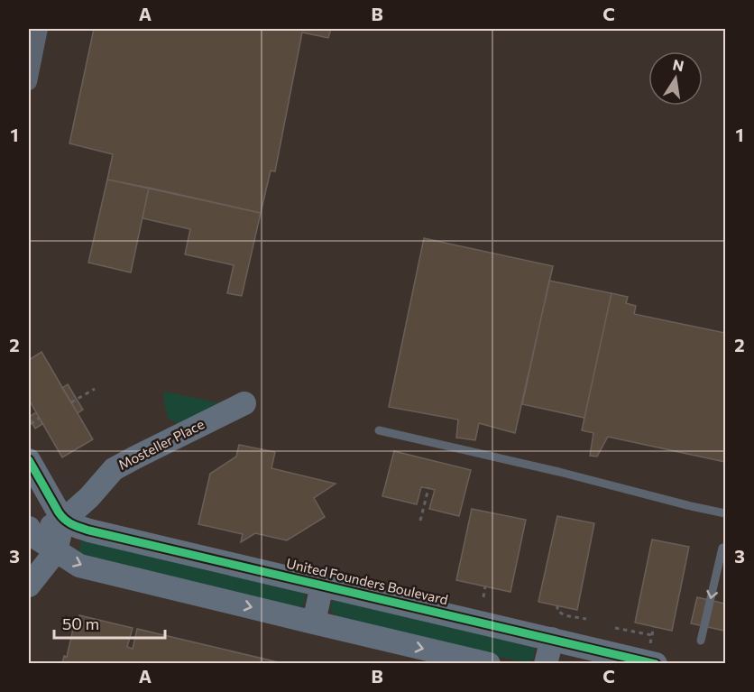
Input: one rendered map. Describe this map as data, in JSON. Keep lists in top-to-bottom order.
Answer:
{
  "streets": {
    "street": ["Mosteller Place", "United Founders Boulevard"]
  },
  "crossings": [
    ["Mosteller Place", "United Founders Boulevard"]
  ],
  "scale_bar": "50 m",
  "north": "top",
  "grid": {
    "columns": ["A", "B", "C"],
    "rows": ["1", "2", "3"]
  }
}
